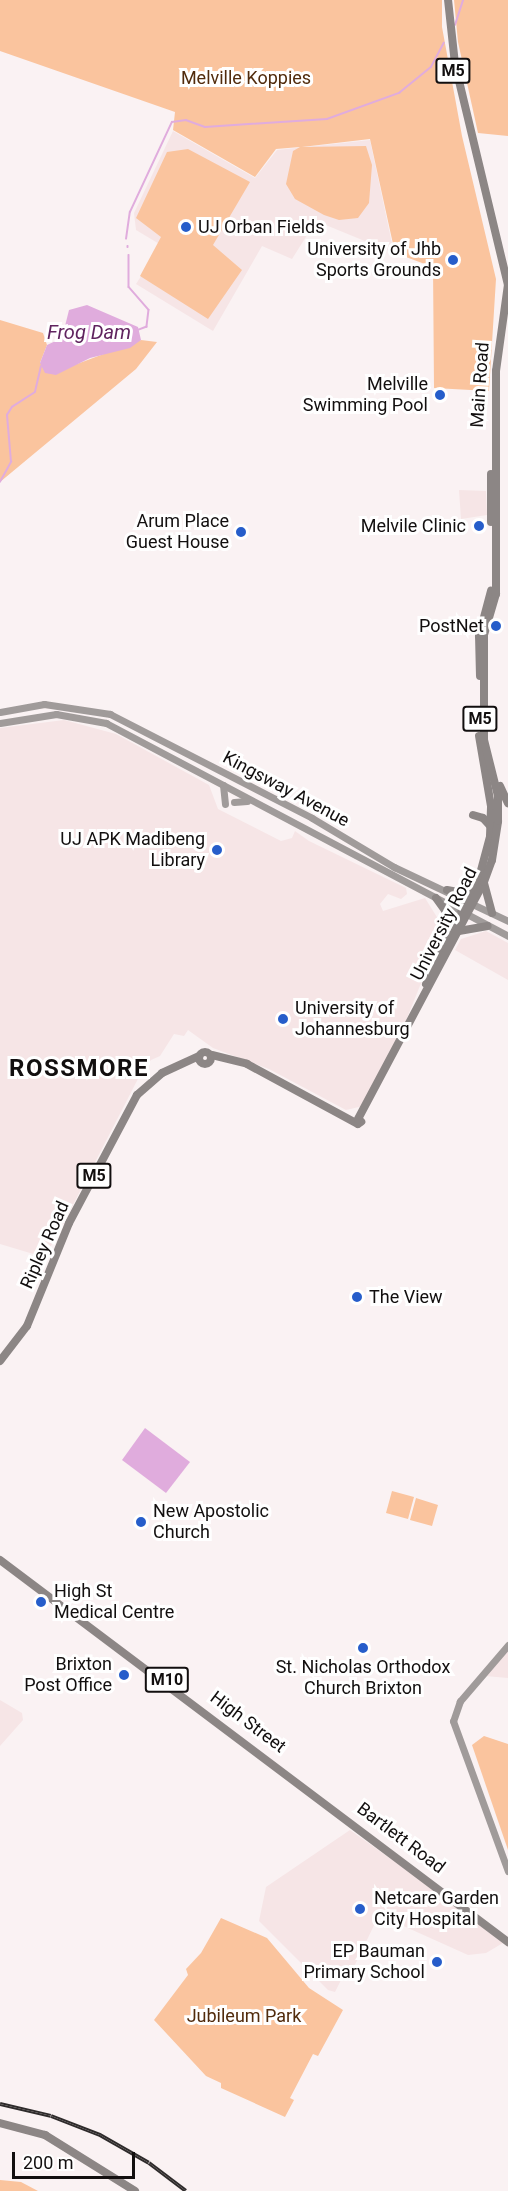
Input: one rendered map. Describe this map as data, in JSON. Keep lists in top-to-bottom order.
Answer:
{
  "streets": {
    "main road": [
      "M5",
      "Main Road",
      "Kingsway Avenue",
      "University Road",
      "Ripley Road",
      "M10",
      "High Street",
      "Bartlett Road"
    ]
  },
  "crossings": [
    ["M5", "Main Road"],
    ["M5", "University Road"],
    ["Main Road", "University Road"],
    ["Kingsway Avenue", "University Road"],
    ["University Road", "Ripley Road"],
    ["High Street", "Bartlett Road"]
  ],
  "districts": ["ROSSMORE"],
  "water": ["Frog Dam"],
  "parks": ["Melville Koppies", "Jubileum Park"],
  "places": [
    "UJ Orban Fields",
    "University of Jhb Sports Grounds",
    "Melville Swimming Pool",
    "Melvile Clinic",
    "Arum Place Guest House",
    "PostNet",
    "UJ APK Madibeng Library",
    "University of Johannesburg",
    "The View",
    "New Apostolic Church",
    "High St Medical Centre",
    "St. Nicholas Orthodox Church Brixton",
    "Brixton Post Office",
    "Netcare Garden City Hospital",
    "EP Bauman Primary School"
  ],
  "scale_bar": "200 m"
}
